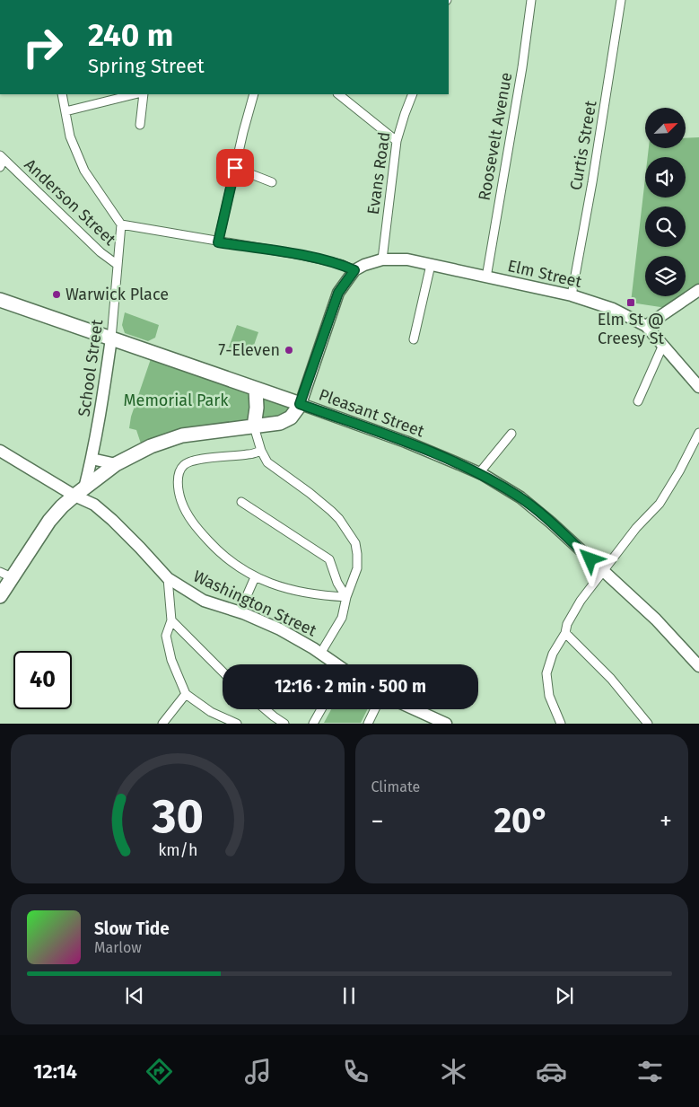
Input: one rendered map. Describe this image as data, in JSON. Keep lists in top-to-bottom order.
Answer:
{
  "streets": {
    "main road": [
      "Elm Street",
      "School Street",
      "Pleasant Street",
      "Washington Street"
    ],
    "street": [
      "Roosevelt Avenue",
      "Curtis Street",
      "Evans Road",
      "Anderson Street"
    ]
  },
  "crossings": [
    ["Roosevelt Avenue", "Elm Street"],
    ["Curtis Street", "Elm Street"],
    ["Evans Road", "Elm Street"],
    ["Anderson Street", "School Street"],
    ["School Street", "Pleasant Street"],
    ["School Street", "Washington Street"]
  ],
  "parks": ["Memorial Park"],
  "places": {
    "other": ["Warwick Place", "7-Eleven"],
    "transit": ["Elm St @ Creesy St"]
  },
  "north": "top right",
  "page": {
    "turn": ["240 m", "Spring Street"],
    "limit": "40",
    "trip": "12:16 · 2 min · 500 m",
    "tile": "Climate",
    "heat": ["−", "20°", "+"],
    "song": ["Slow Tide", "Marlow"],
    "tabs": "12:14",
    "gauge": ["30", "km/h"]
  }
}
